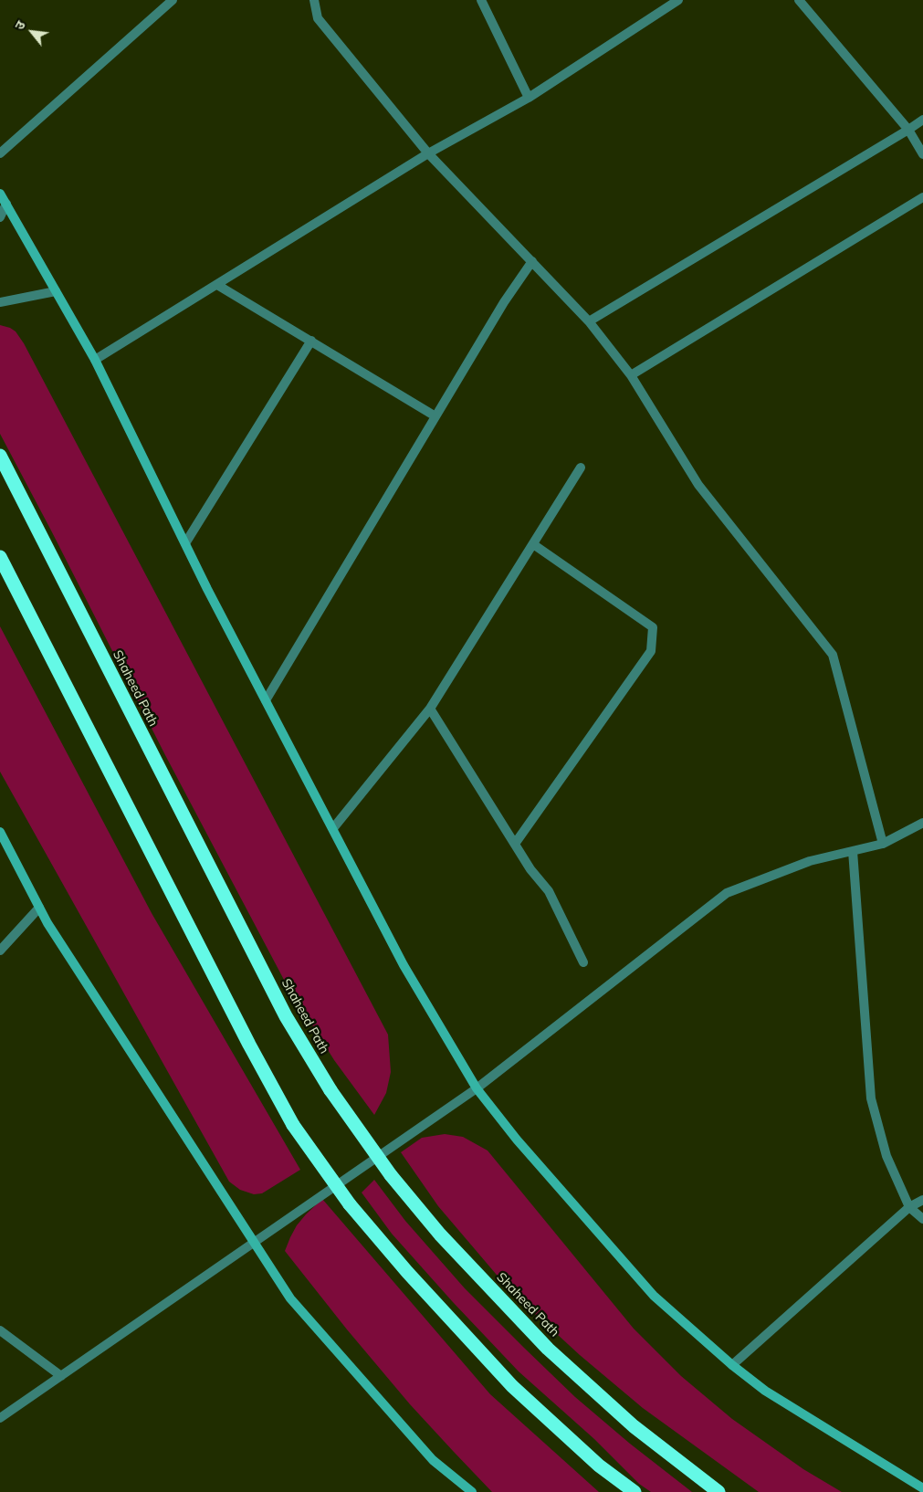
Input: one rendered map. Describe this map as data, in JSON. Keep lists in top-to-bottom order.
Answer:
{
  "streets": {
    "highway": ["Shaheed Path"]
  },
  "north": "top left"
}
